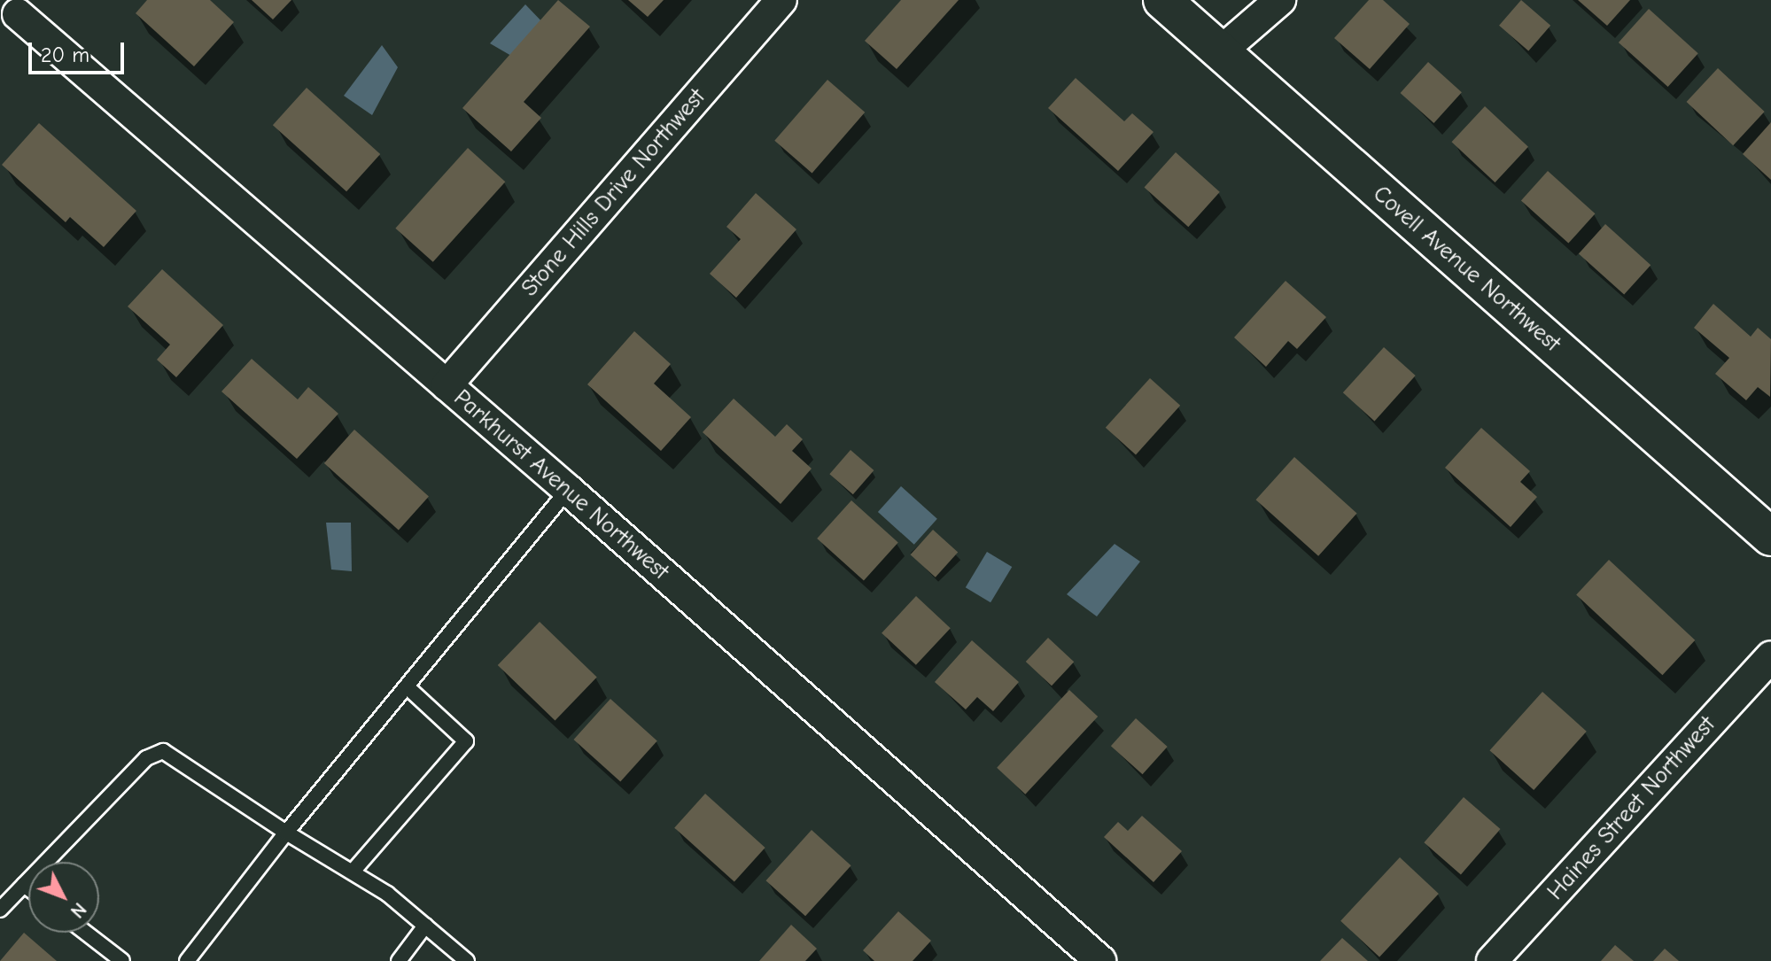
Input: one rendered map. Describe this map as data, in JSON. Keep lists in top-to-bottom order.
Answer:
{
  "streets": {
    "street": [
      "Stone Hills Drive Northwest",
      "Covell Avenue Northwest",
      "Parkhurst Avenue Northwest",
      "Haines Street Northwest"
    ]
  },
  "crossings": [
    ["Stone Hills Drive Northwest", "Parkhurst Avenue Northwest"]
  ],
  "scale_bar": "20 m",
  "north": "bottom right"
}
